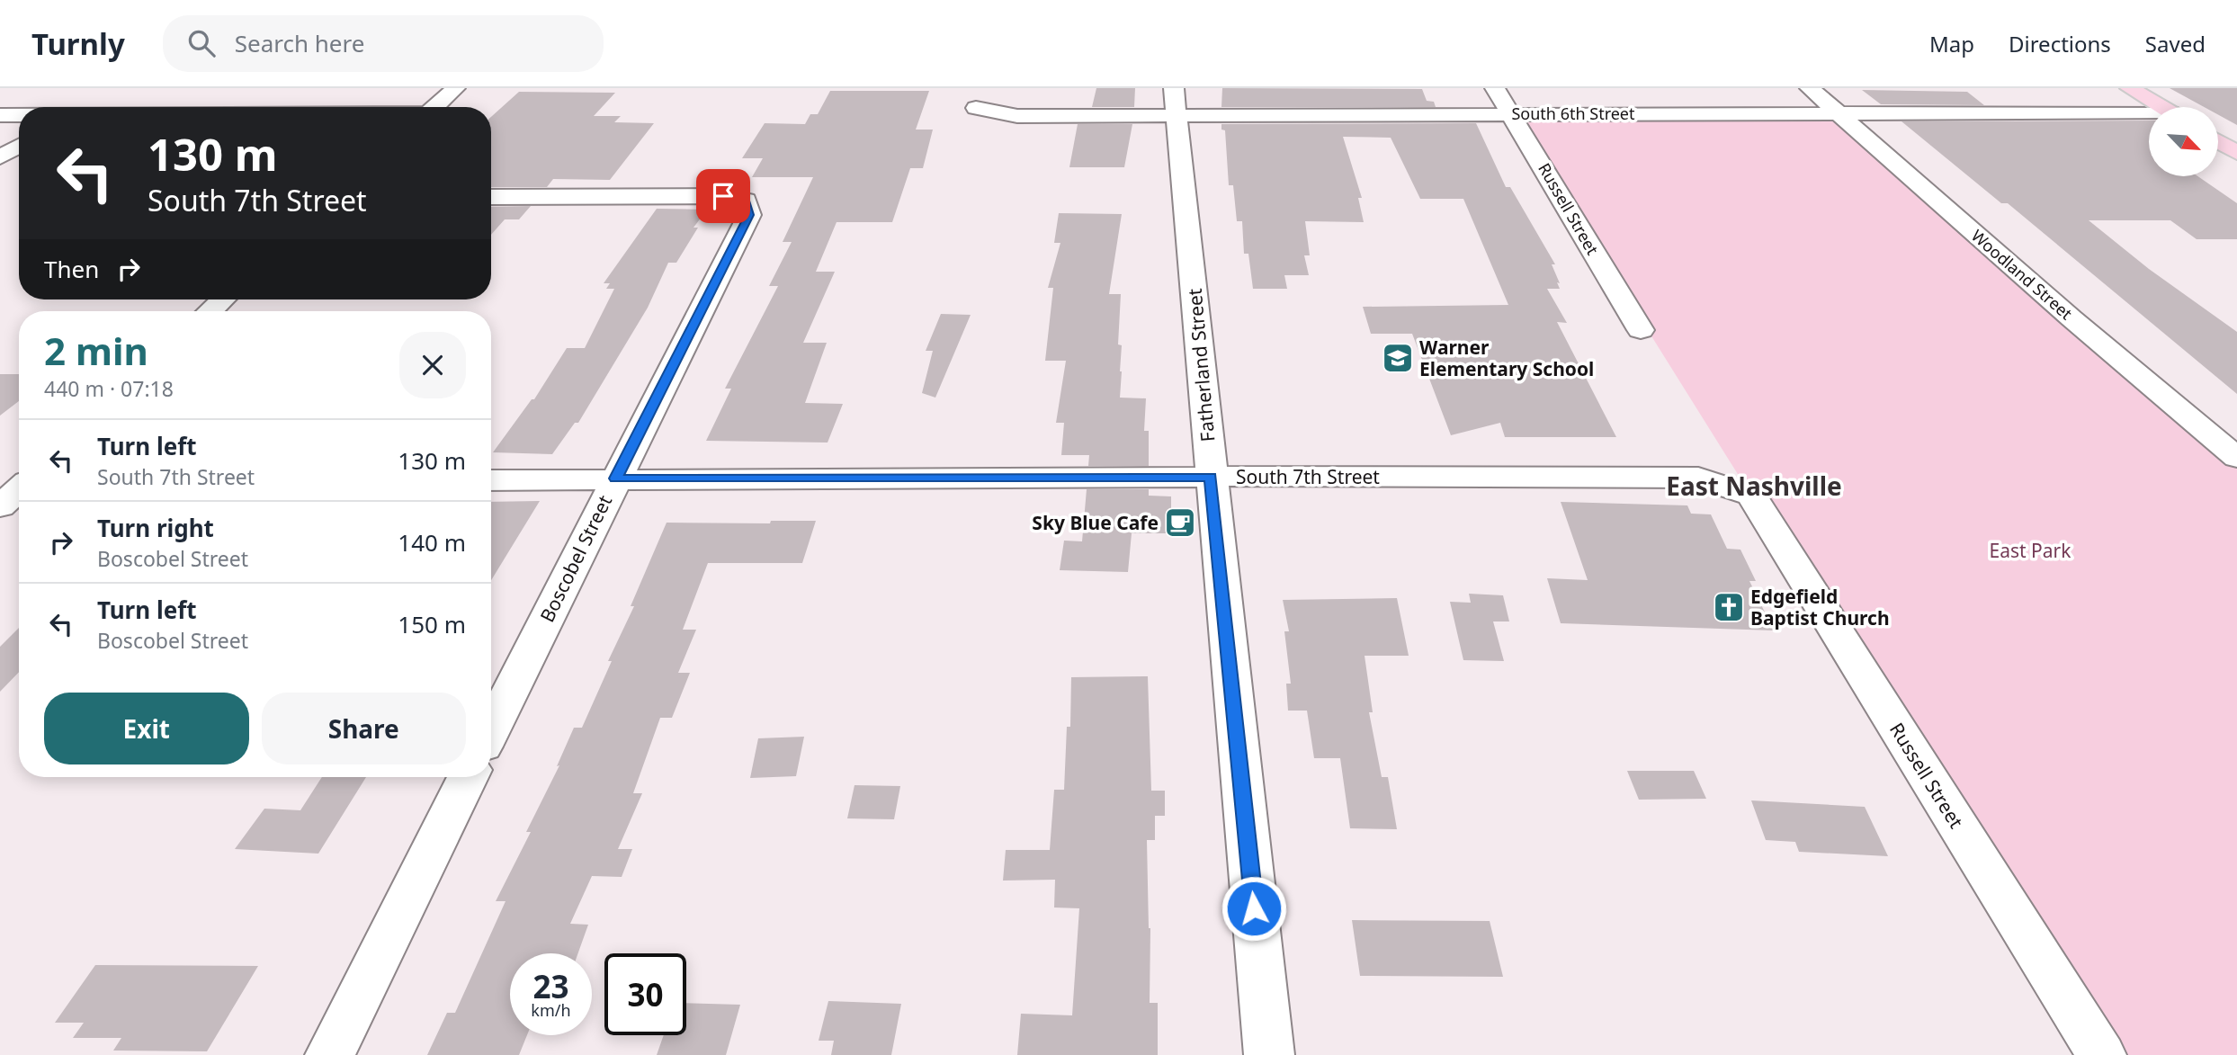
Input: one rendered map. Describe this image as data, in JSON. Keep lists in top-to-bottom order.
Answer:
{
  "streets": {
    "street": [
      "South 6th Street",
      "Russell Street",
      "Woodland Street",
      "Fatherland Street",
      "South 7th Street",
      "Boscobel Street"
    ]
  },
  "crossings": [
    ["South 6th Street", "Russell Street"],
    ["South 6th Street", "Woodland Street"],
    ["South 6th Street", "Fatherland Street"],
    ["Russell Street", "South 7th Street"],
    ["Fatherland Street", "South 7th Street"],
    ["South 7th Street", "Boscobel Street"]
  ],
  "districts": ["East Nashville"],
  "parks": ["East Park"],
  "places": {
    "school or university": ["Warner Elementary School"],
    "cafe": ["Sky Blue Cafe"],
    "church": ["Edgefield Baptist Church"]
  },
  "north": "bottom right",
  "page": {
    "header": "Turnly",
    "search": "Search here",
    "nav": ["Map", "Directions", "Saved"],
    "turn": ["130 m", "South 7th Street"],
    "then": "Then",
    "heading": ["2 min", "440 m · 07:18"],
    "list": [
      {
        "name": "Turn left",
        "note": "South 7th Street",
        "value": "130 m"
      },
      {
        "name": "Turn right",
        "note": "Boscobel Street",
        "value": "140 m"
      },
      {
        "name": "Turn left",
        "note": "Boscobel Street",
        "value": "150 m"
      }
    ],
    "buttons": ["Exit", "Share"],
    "speed": "23 km/h",
    "limit": "30"
  }
}
